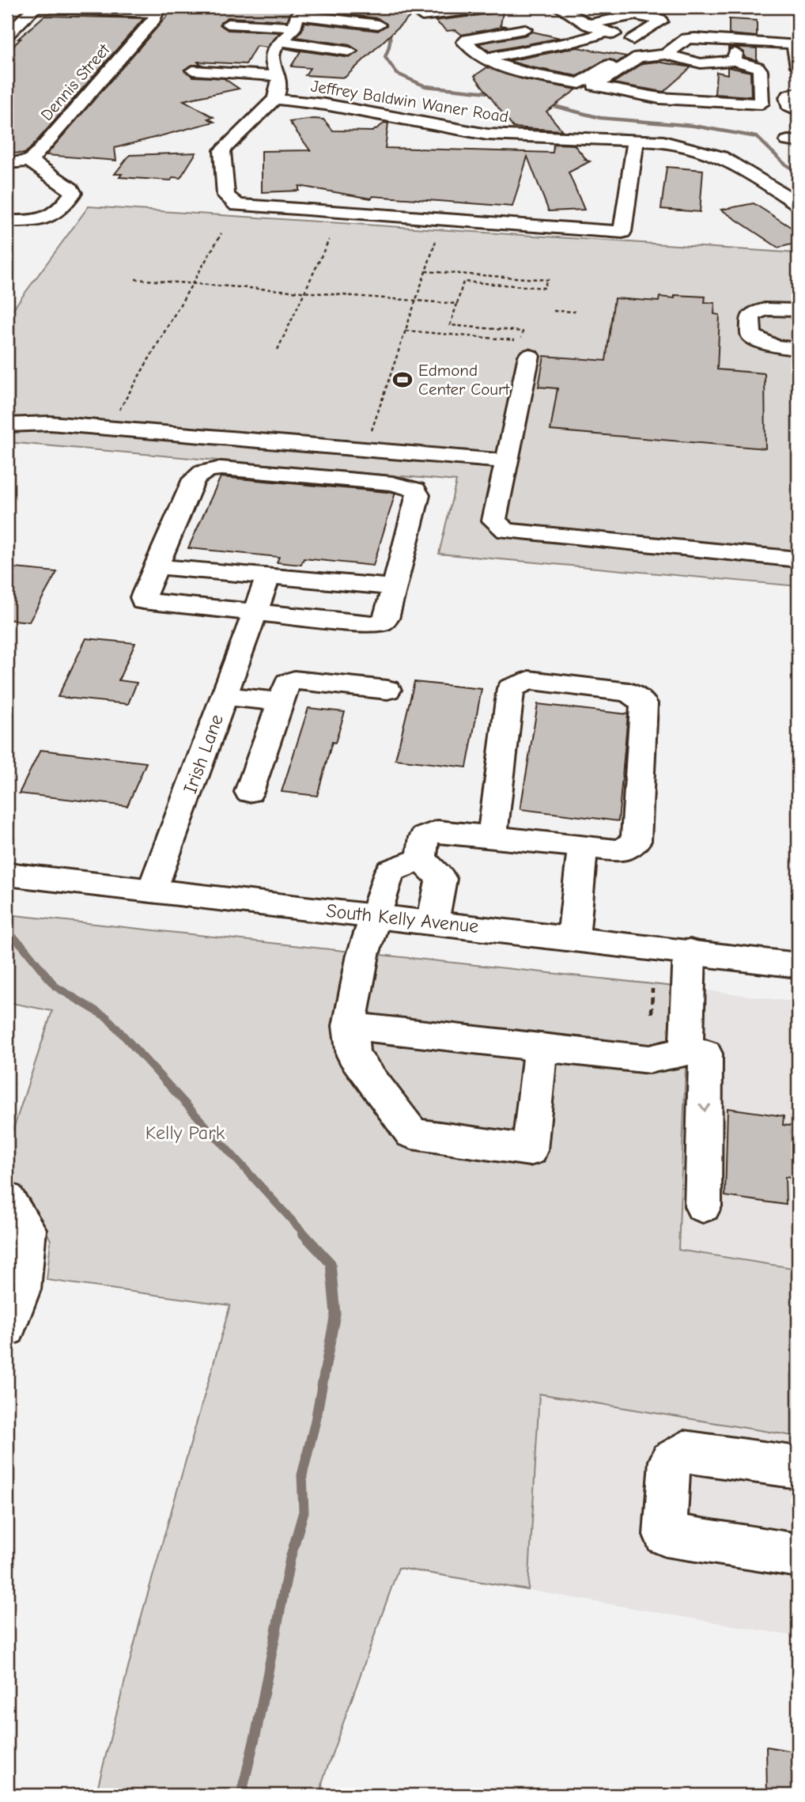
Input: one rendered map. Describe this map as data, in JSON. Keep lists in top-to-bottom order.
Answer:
{
  "streets": {
    "street": [
      "Dennis Street",
      "Jeffrey Baldwin Waner Road",
      "Irish Lane",
      "South Kelly Avenue"
    ]
  },
  "crossings": [
    ["Irish Lane", "South Kelly Avenue"]
  ],
  "parks": ["Kelly Park"],
  "places": {
    "sports": ["Edmond Center Court"]
  }
}
